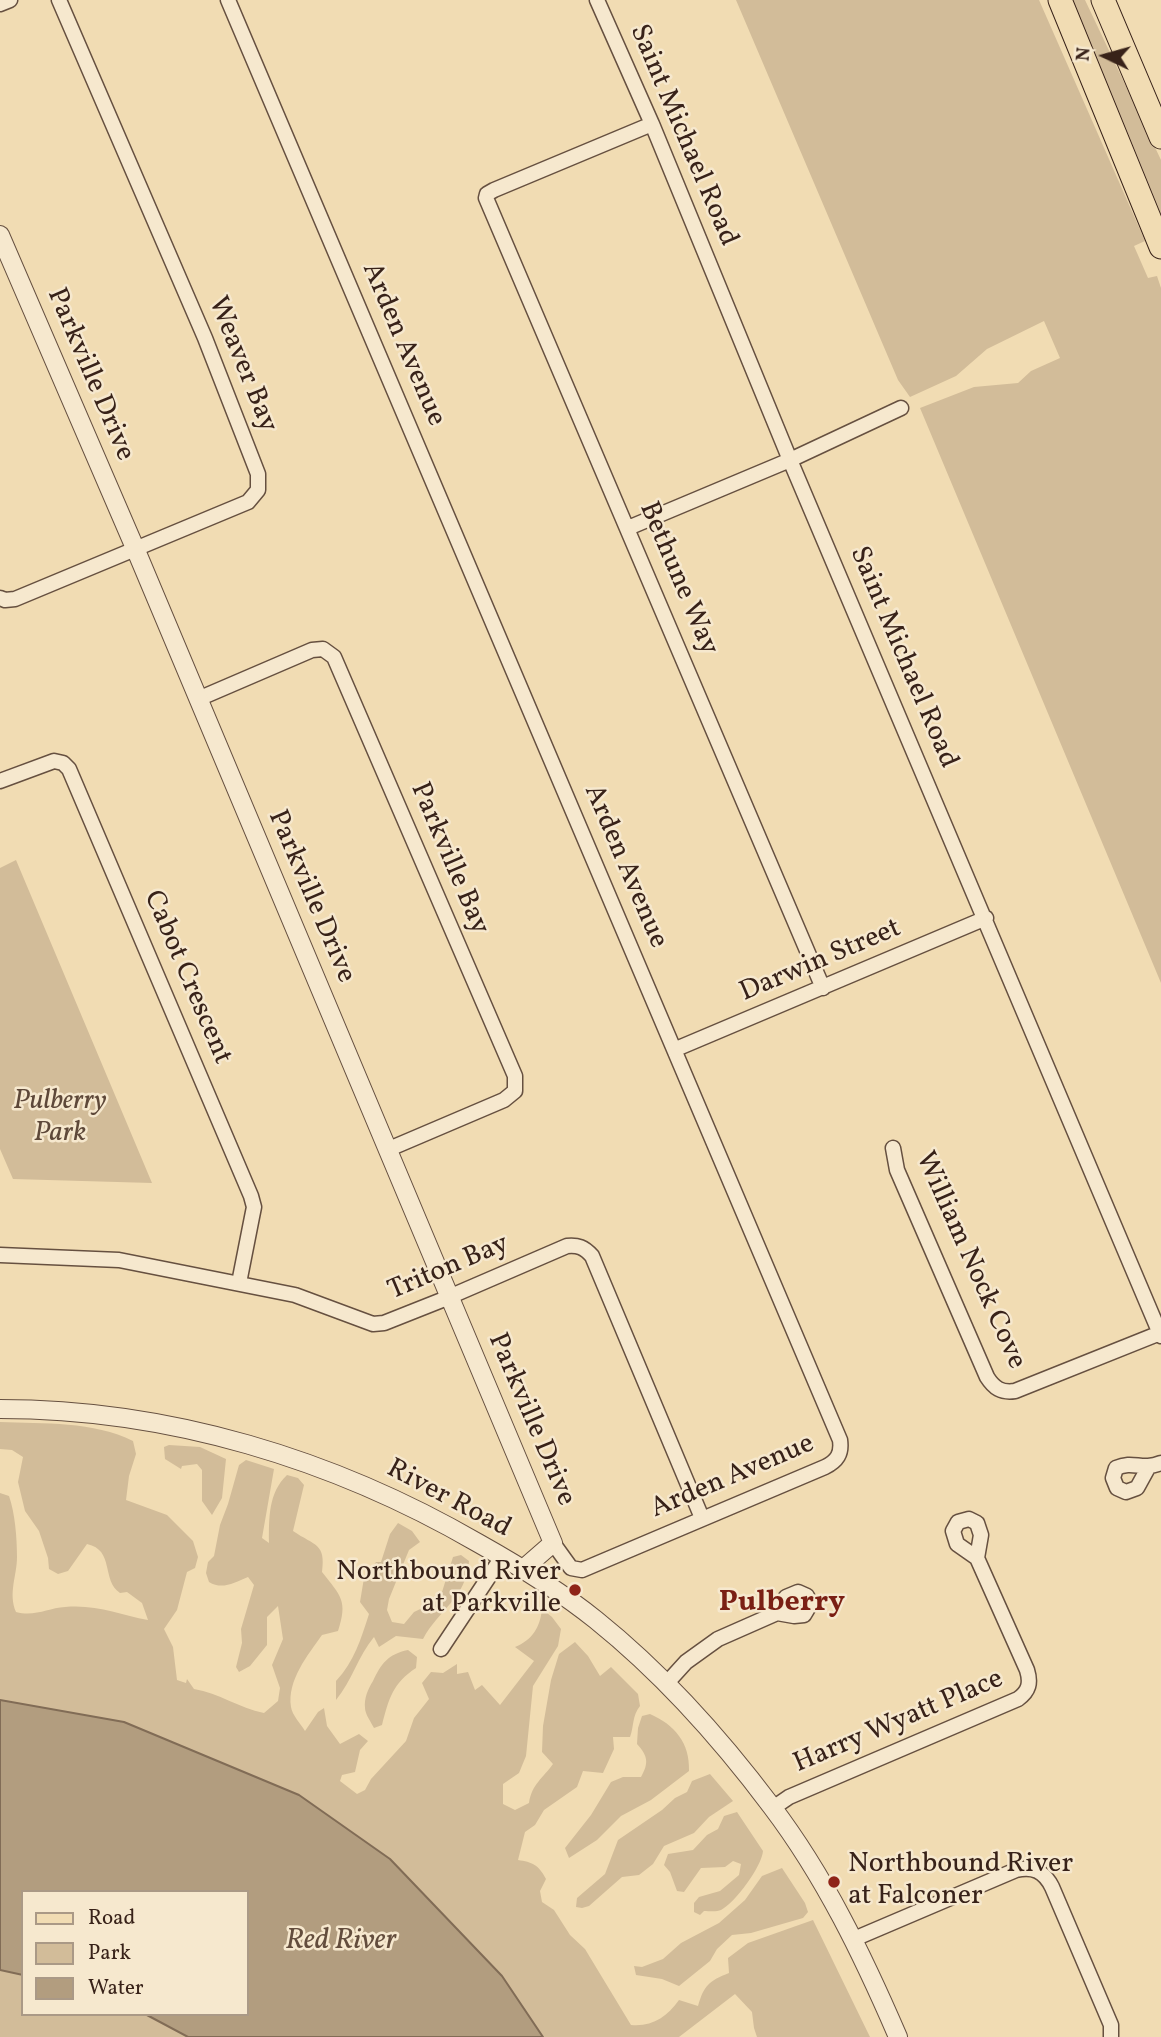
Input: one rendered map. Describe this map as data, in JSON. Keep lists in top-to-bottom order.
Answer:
{
  "streets": {
    "street": [
      "Saint Michael Road",
      "Arden Avenue",
      "Weaver Bay",
      "Parkville Drive",
      "Bethune Way",
      "Parkville Bay",
      "Darwin Street",
      "Cabot Crescent",
      "William Nock Cove",
      "Triton Bay",
      "River Road",
      "Harry Wyatt Place"
    ]
  },
  "crossings": [
    ["Saint Michael Road", "Bethune Way"],
    ["Saint Michael Road", "Darwin Street"],
    ["Saint Michael Road", "William Nock Cove"],
    ["Arden Avenue", "Parkville Drive"],
    ["Arden Avenue", "Darwin Street"],
    ["Arden Avenue", "Triton Bay"],
    ["Weaver Bay", "Parkville Drive"],
    ["Parkville Drive", "Parkville Bay"],
    ["Parkville Drive", "Triton Bay"],
    ["Parkville Drive", "River Road"],
    ["Bethune Way", "Darwin Street"],
    ["Cabot Crescent", "Triton Bay"],
    ["River Road", "Harry Wyatt Place"]
  ],
  "districts": ["Pulberry"],
  "water": ["Red River"],
  "parks": ["Pulberry Park"],
  "places": ["Northbound River at Parkville", "Northbound River at Falconer"],
  "legend": ["Road", "Park", "Water"],
  "north": "left"
}
